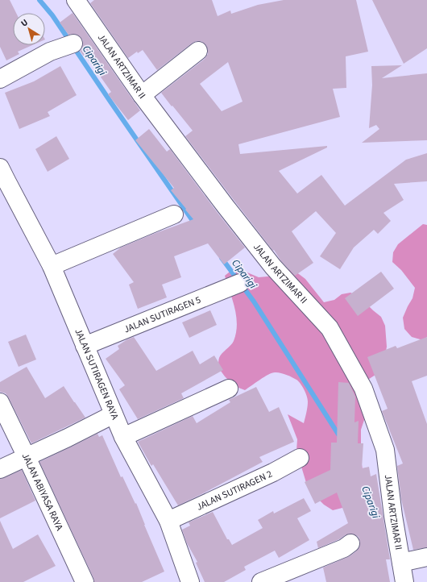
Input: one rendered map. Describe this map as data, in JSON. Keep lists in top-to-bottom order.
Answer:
{
  "streets": {
    "street": [
      "JALAN ARTZIMAR II",
      "JALAN SUTIRAGEN 5",
      "JALAN SUTIRAGEN RAYA",
      "JALAN SUTIRAGEN 2",
      "JALAN ABIYASA RAYA"
    ]
  },
  "crossings": [
    ["JALAN SUTIRAGEN 5", "JALAN SUTIRAGEN RAYA"],
    ["JALAN SUTIRAGEN RAYA", "JALAN SUTIRAGEN 2"]
  ],
  "water": ["Ciparigi"],
  "north": "top left"
}
